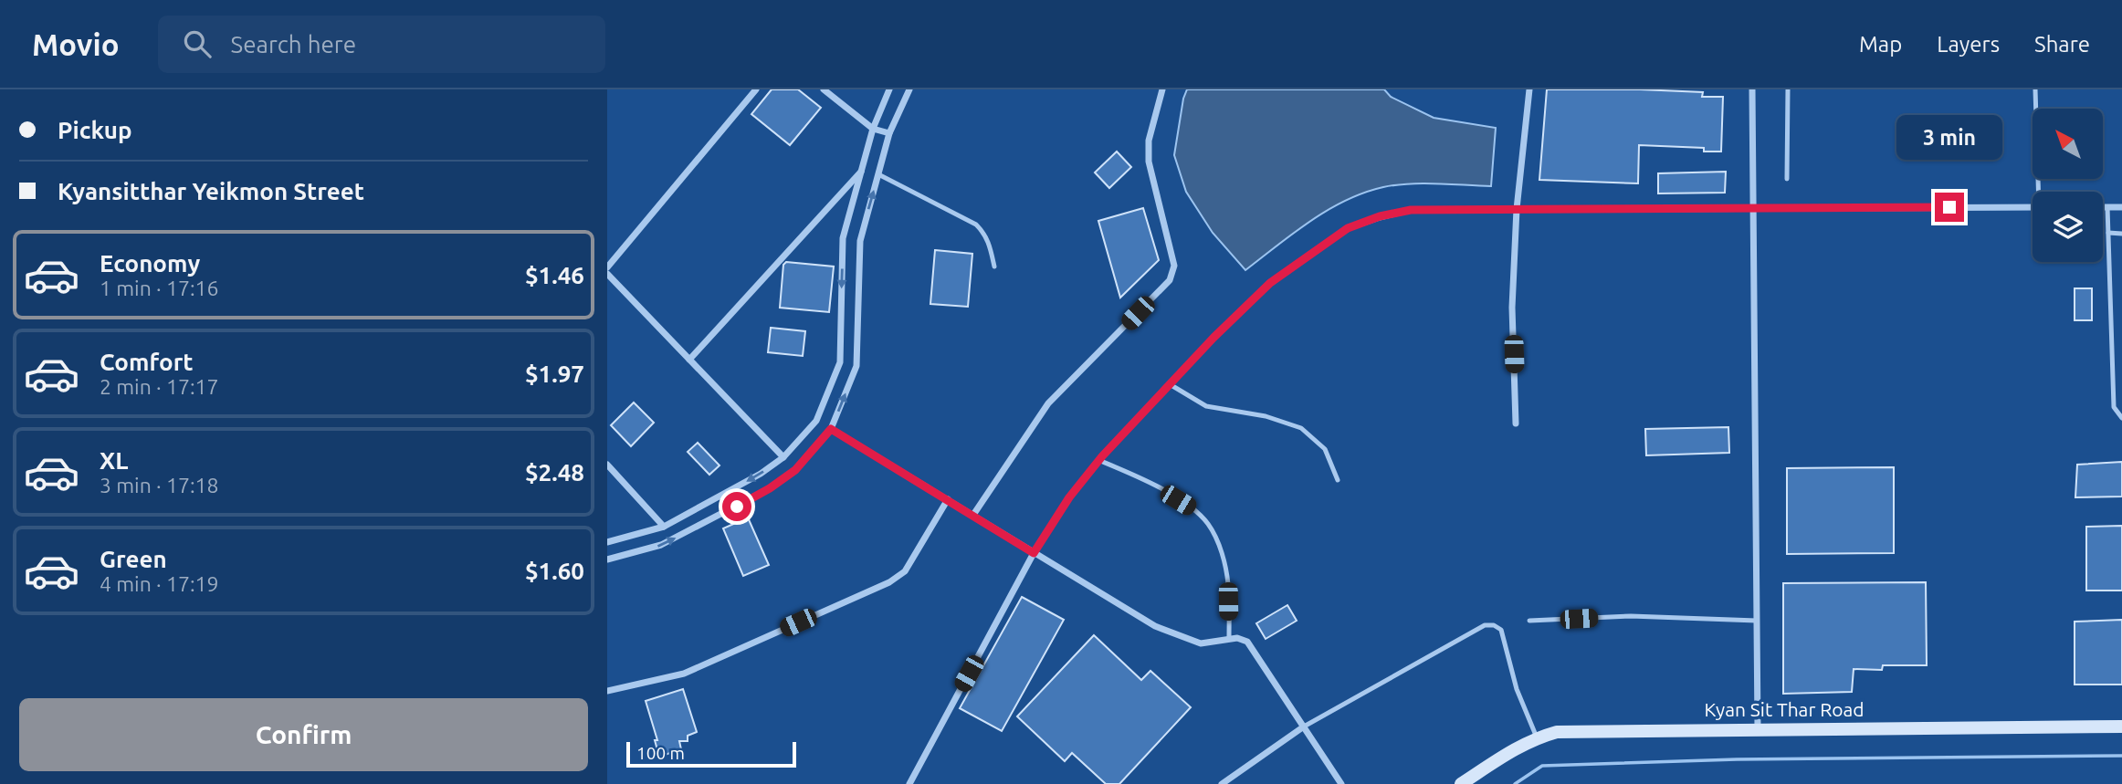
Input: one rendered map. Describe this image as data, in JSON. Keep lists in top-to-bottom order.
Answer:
{
  "streets": {
    "main road": ["Kyan Sit Thar Road"]
  },
  "scale_bar": "100 m",
  "north": "top left",
  "page": {
    "header": "Movio",
    "search": "Search here",
    "nav": ["Map", "Layers", "Share"],
    "banner": ["Pickup", "Kyansitthar Yeikmon Street"],
    "bubble": "3 min",
    "list": [
      {
        "name": "Economy",
        "note": "1 min · 17:16",
        "value": "$1.46"
      },
      {
        "name": "Comfort",
        "note": "2 min · 17:17",
        "value": "$1.97"
      },
      {
        "name": "XL",
        "note": "3 min · 17:18",
        "value": "$2.48"
      },
      {
        "name": "Green",
        "note": "4 min · 17:19",
        "value": "$1.60"
      }
    ],
    "buttons": "Confirm",
    "scale": "100 m"
  }
}
